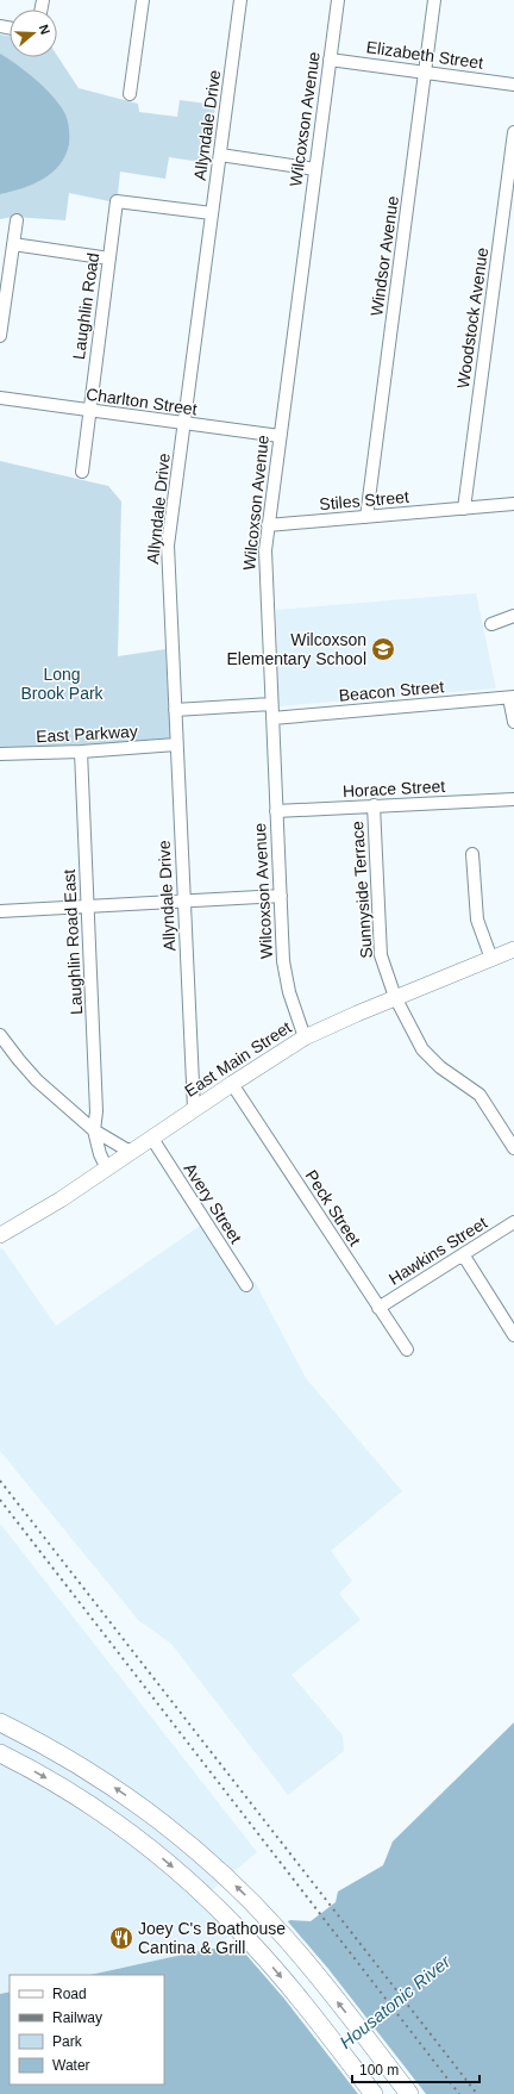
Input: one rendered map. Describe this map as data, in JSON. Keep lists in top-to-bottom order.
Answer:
{
  "streets": {
    "main road": ["East Main Street"],
    "street": [
      "Elizabeth Street",
      "Wilcoxson Avenue",
      "Allyndale Drive",
      "Windsor Avenue",
      "Laughlin Road",
      "Woodstock Avenue",
      "Charlton Street",
      "Stiles Street",
      "Beacon Street",
      "East Parkway",
      "Horace Street",
      "Sunnyside Terrace",
      "Laughlin Road East",
      "Avery Street",
      "Peck Street",
      "Hawkins Street"
    ]
  },
  "crossings": [
    ["Elizabeth Street", "Wilcoxson Avenue"],
    ["Elizabeth Street", "Windsor Avenue"],
    ["Wilcoxson Avenue", "Charlton Street"],
    ["Wilcoxson Avenue", "Stiles Street"],
    ["Wilcoxson Avenue", "Beacon Street"],
    ["Wilcoxson Avenue", "Horace Street"],
    ["Wilcoxson Avenue", "East Main Street"],
    ["Allyndale Drive", "Laughlin Road"],
    ["Allyndale Drive", "Charlton Street"],
    ["Allyndale Drive", "East Parkway"],
    ["Allyndale Drive", "East Main Street"],
    ["Windsor Avenue", "Stiles Street"],
    ["Laughlin Road", "Charlton Street"],
    ["Woodstock Avenue", "Stiles Street"],
    ["East Parkway", "Laughlin Road East"],
    ["Horace Street", "Sunnyside Terrace"],
    ["Sunnyside Terrace", "East Main Street"],
    ["East Main Street", "Avery Street"],
    ["East Main Street", "Peck Street"],
    ["Peck Street", "Hawkins Street"]
  ],
  "water": ["Housatonic River"],
  "parks": ["Long Brook Park"],
  "places": {
    "school or university": ["Wilcoxson Elementary School"],
    "restaurant": ["Joey C's Boathouse Cantina & Grill"]
  },
  "legend": [
    "Road",
    "Railway",
    "Park",
    "Water"
  ],
  "scale_bar": "100 m",
  "north": "right"
}
